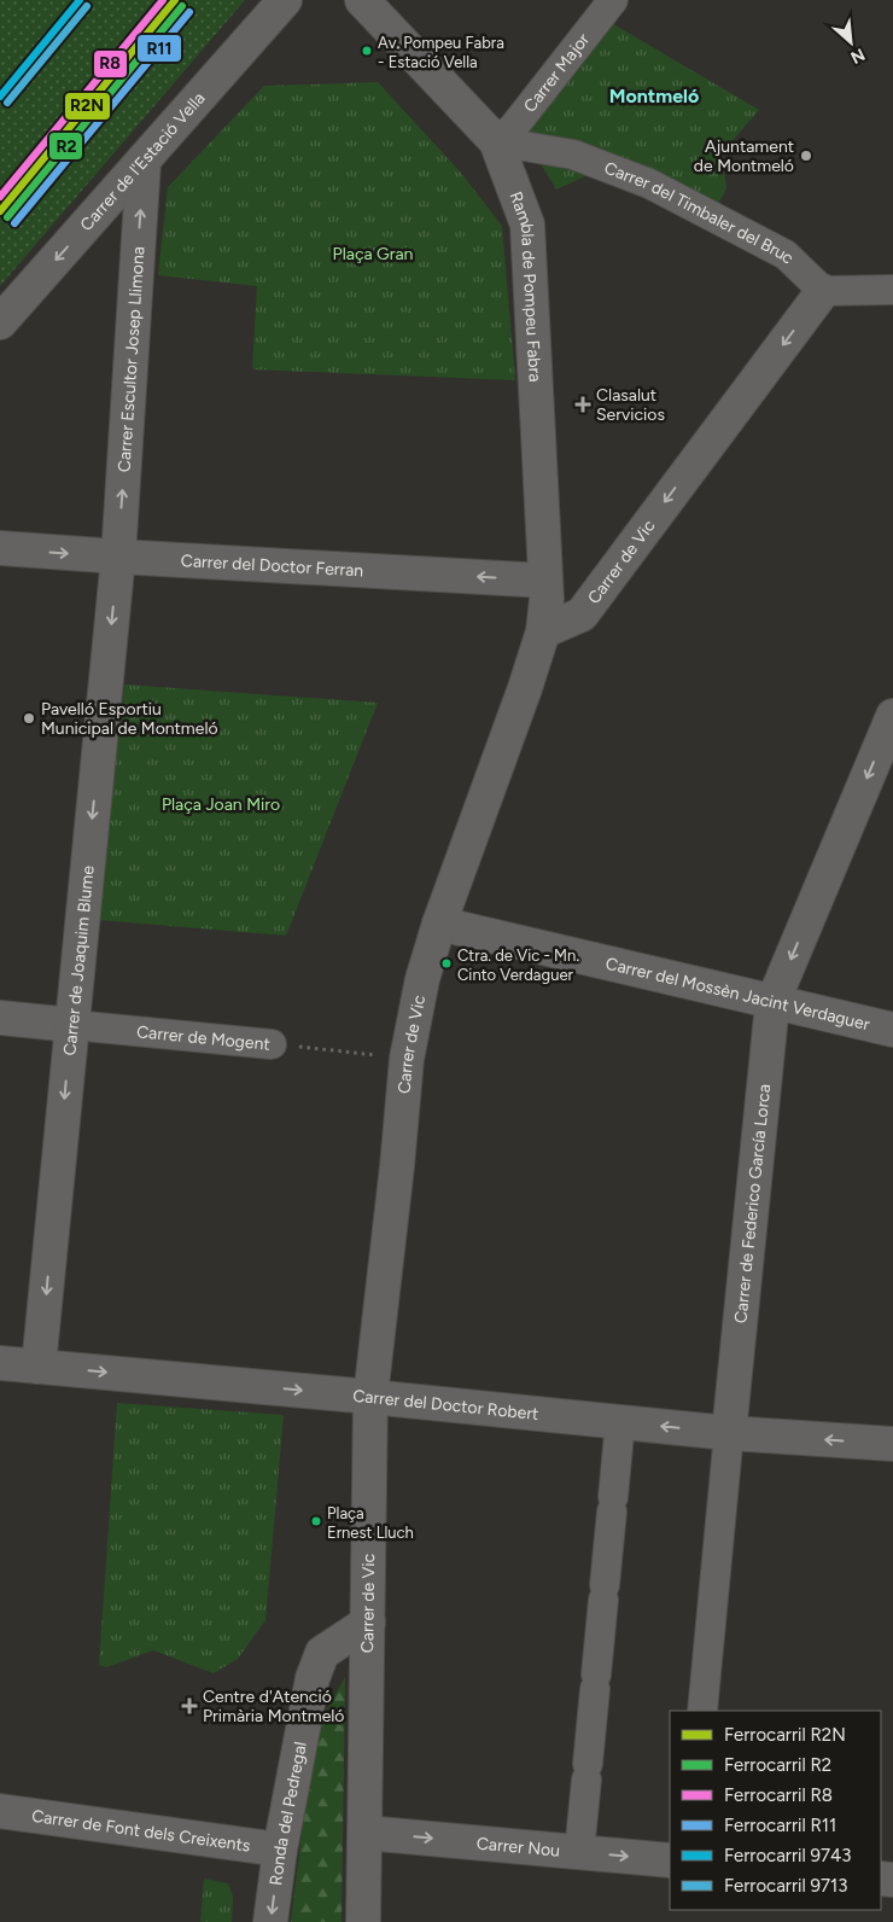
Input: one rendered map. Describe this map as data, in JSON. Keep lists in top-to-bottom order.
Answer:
{
  "streets": {
    "street": [
      "Carrer Major",
      "Carrer de l'Estació Vella",
      "Carrer del Timbaler del Bruc",
      "Rambla de Pompeu Fabra",
      "Carrer Escultor Josep Llimona",
      "Carrer de Vic",
      "Carrer del Doctor Ferran",
      "Carrer de Joaquim Blume",
      "Carrer del Mossèn Jacint Verdaguer",
      "Carrer de Mogent",
      "Carrer de Federico García Lorca",
      "Carrer del Doctor Robert",
      "Ronda del Pedregal",
      "Carrer de Font dels Creixents",
      "Carrer Nou"
    ]
  },
  "crossings": [
    ["Carrer Major", "Carrer del Timbaler del Bruc"],
    ["Carrer Major", "Rambla de Pompeu Fabra"],
    ["Carrer de l'Estació Vella", "Carrer Escultor Josep Llimona"],
    ["Carrer del Timbaler del Bruc", "Rambla de Pompeu Fabra"],
    ["Carrer del Timbaler del Bruc", "Carrer de Vic"],
    ["Rambla de Pompeu Fabra", "Carrer de Vic"],
    ["Rambla de Pompeu Fabra", "Carrer del Doctor Ferran"],
    ["Carrer Escultor Josep Llimona", "Carrer del Doctor Ferran"],
    ["Carrer Escultor Josep Llimona", "Carrer de Joaquim Blume"],
    ["Carrer de Vic", "Carrer del Mossèn Jacint Verdaguer"],
    ["Carrer de Vic", "Carrer de Mogent"],
    ["Carrer de Vic", "Carrer del Doctor Robert"],
    ["Carrer de Vic", "Ronda del Pedregal"],
    ["Carrer de Vic", "Carrer Nou"],
    ["Carrer del Doctor Ferran", "Carrer de Joaquim Blume"],
    ["Carrer de Joaquim Blume", "Carrer de Mogent"],
    ["Carrer de Joaquim Blume", "Carrer del Doctor Robert"],
    ["Carrer del Mossèn Jacint Verdaguer", "Carrer de Federico García Lorca"],
    ["Carrer de Federico García Lorca", "Carrer del Doctor Robert"],
    ["Ronda del Pedregal", "Carrer de Font dels Creixents"]
  ],
  "one_way": [
    "Carrer de l'Estació Vella",
    "Carrer Escultor Josep Llimona",
    "Carrer de Joaquim Blume",
    "Carrer Nou"
  ],
  "districts": ["Montmeló"],
  "parks": ["Plaça Gran", "Plaça Joan Miro"],
  "places": {
    "other": [
      "Av. Pompeu Fabra - Estació Vella",
      "Ajuntament de Montmeló",
      "Pavelló Esportiu Municipal de Montmeló",
      "Ctra. de Vic - Mn. Cinto Verdaguer",
      "Plaça Ernest Lluch"
    ],
    "health": ["Clasalut Servicios", "Centre d'Atenció Primària Montmeló"]
  },
  "lines": [
    "rail line R2N",
    "rail line R8",
    "rail line 9743",
    "rail line R2",
    "rail line 9713",
    "rail line R11"
  ],
  "legend": [
    "Ferrocarril R2N",
    "Ferrocarril R2",
    "Ferrocarril R8",
    "Ferrocarril R11",
    "Ferrocarril 9743",
    "Ferrocarril 9713"
  ],
  "north": "bottom right"
}
